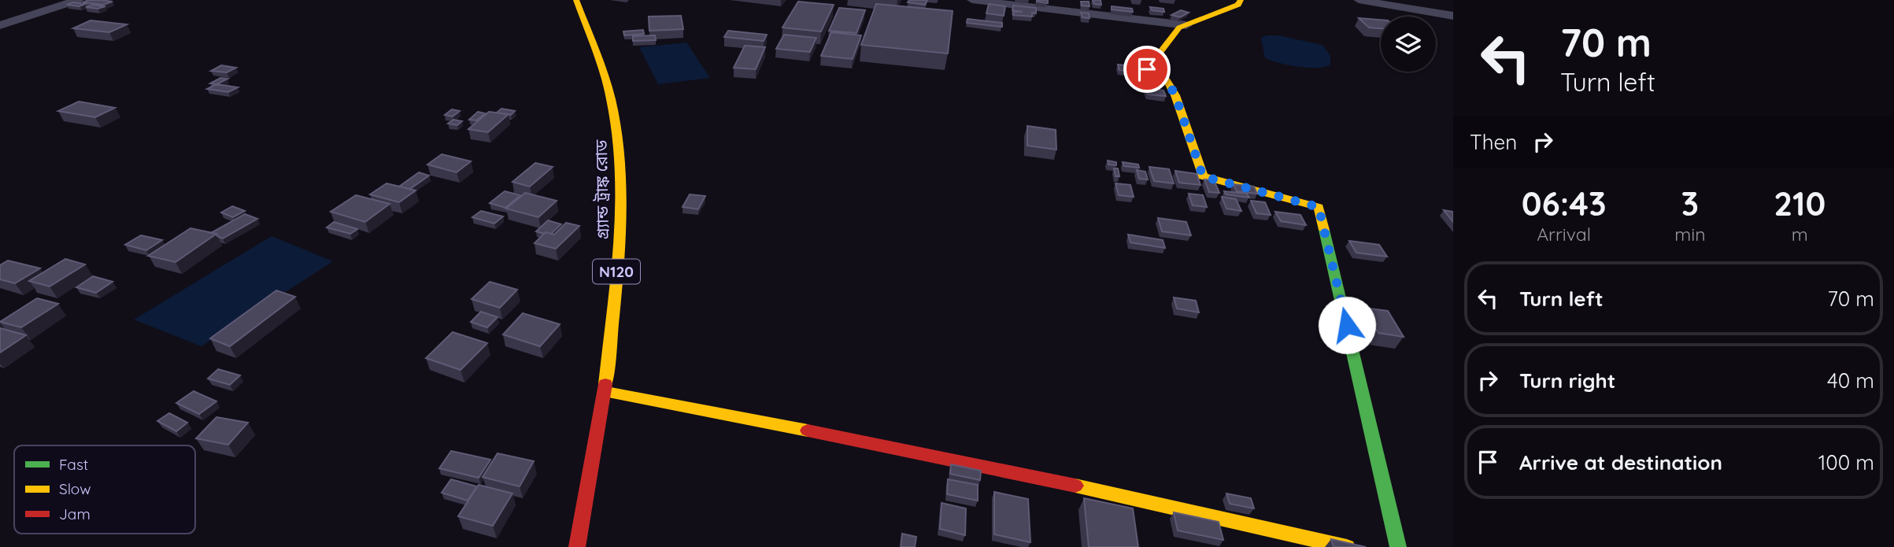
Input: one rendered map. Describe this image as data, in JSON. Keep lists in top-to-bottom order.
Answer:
{
  "streets": {
    "main road": ["গ্র্যান্ড ট্রাঙ্ক রোড", "N120"]
  },
  "legend": ["Fast", "Slow", "Jam"],
  "page": {
    "turn": ["70 m", "Turn left"],
    "then": "Then",
    "eta": [
      "06:43",
      "Arrival",
      "3",
      "min",
      "210",
      "m"
    ],
    "list": [
      {
        "name": "Turn left",
        "value": "70 m"
      },
      {
        "name": "Turn right",
        "value": "40 m"
      },
      {
        "name": "Arrive at destination",
        "value": "100 m"
      }
    ]
  }
}
